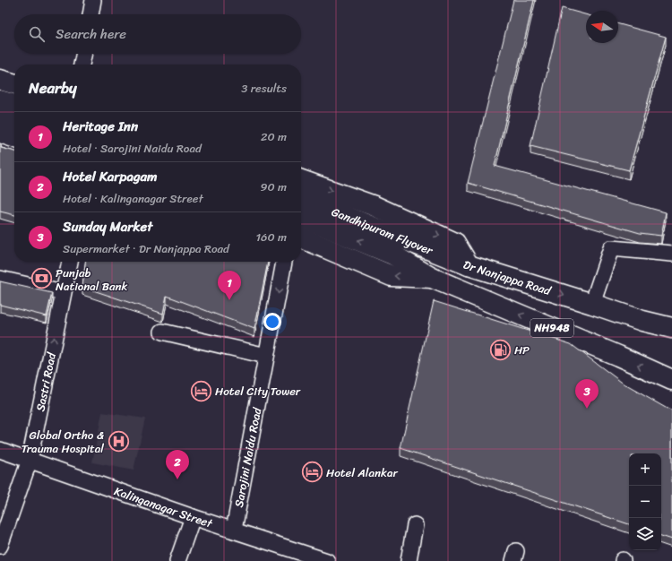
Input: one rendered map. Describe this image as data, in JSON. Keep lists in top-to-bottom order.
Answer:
{
  "streets": {
    "main road": ["Gandhipuram Flyover", "Dr Nanjappa Road", "NH948"],
    "street": ["Sastri Road", "Sarojini Naidu Road", "Kalinganagar Street"]
  },
  "crossings": [
    ["Gandhipuram Flyover", "Dr Nanjappa Road"],
    ["Gandhipuram Flyover", "NH948"],
    ["Sastri Road", "Kalinganagar Street"],
    ["Sarojini Naidu Road", "Kalinganagar Street"]
  ],
  "one_way": ["Sastri Road", "Sarojini Naidu Road"],
  "places": {
    "bank": ["Punjab National Bank"],
    "fuel station": ["HP"],
    "hotel": ["Hotel City Tower", "Hotel Alankar"],
    "hospital": ["Global Ortho & Trauma Hospital"]
  },
  "north": "left",
  "page": {
    "search": "Search here",
    "heading": ["Nearby", "3 results"],
    "list": [
      {
        "mark": "1",
        "name": "Heritage Inn",
        "note": "Hotel · Sarojini Naidu Road",
        "value": "20 m"
      },
      {
        "mark": "2",
        "name": "Hotel Karpagam",
        "note": "Hotel · Kalinganagar Street",
        "value": "90 m"
      },
      {
        "mark": "3",
        "name": "Sunday Market",
        "note": "Supermarket · Dr Nanjappa Road",
        "value": "160 m"
      }
    ],
    "pins": ["1", "3", "2"],
    "map_buttons": ["+", "−"]
  }
}
